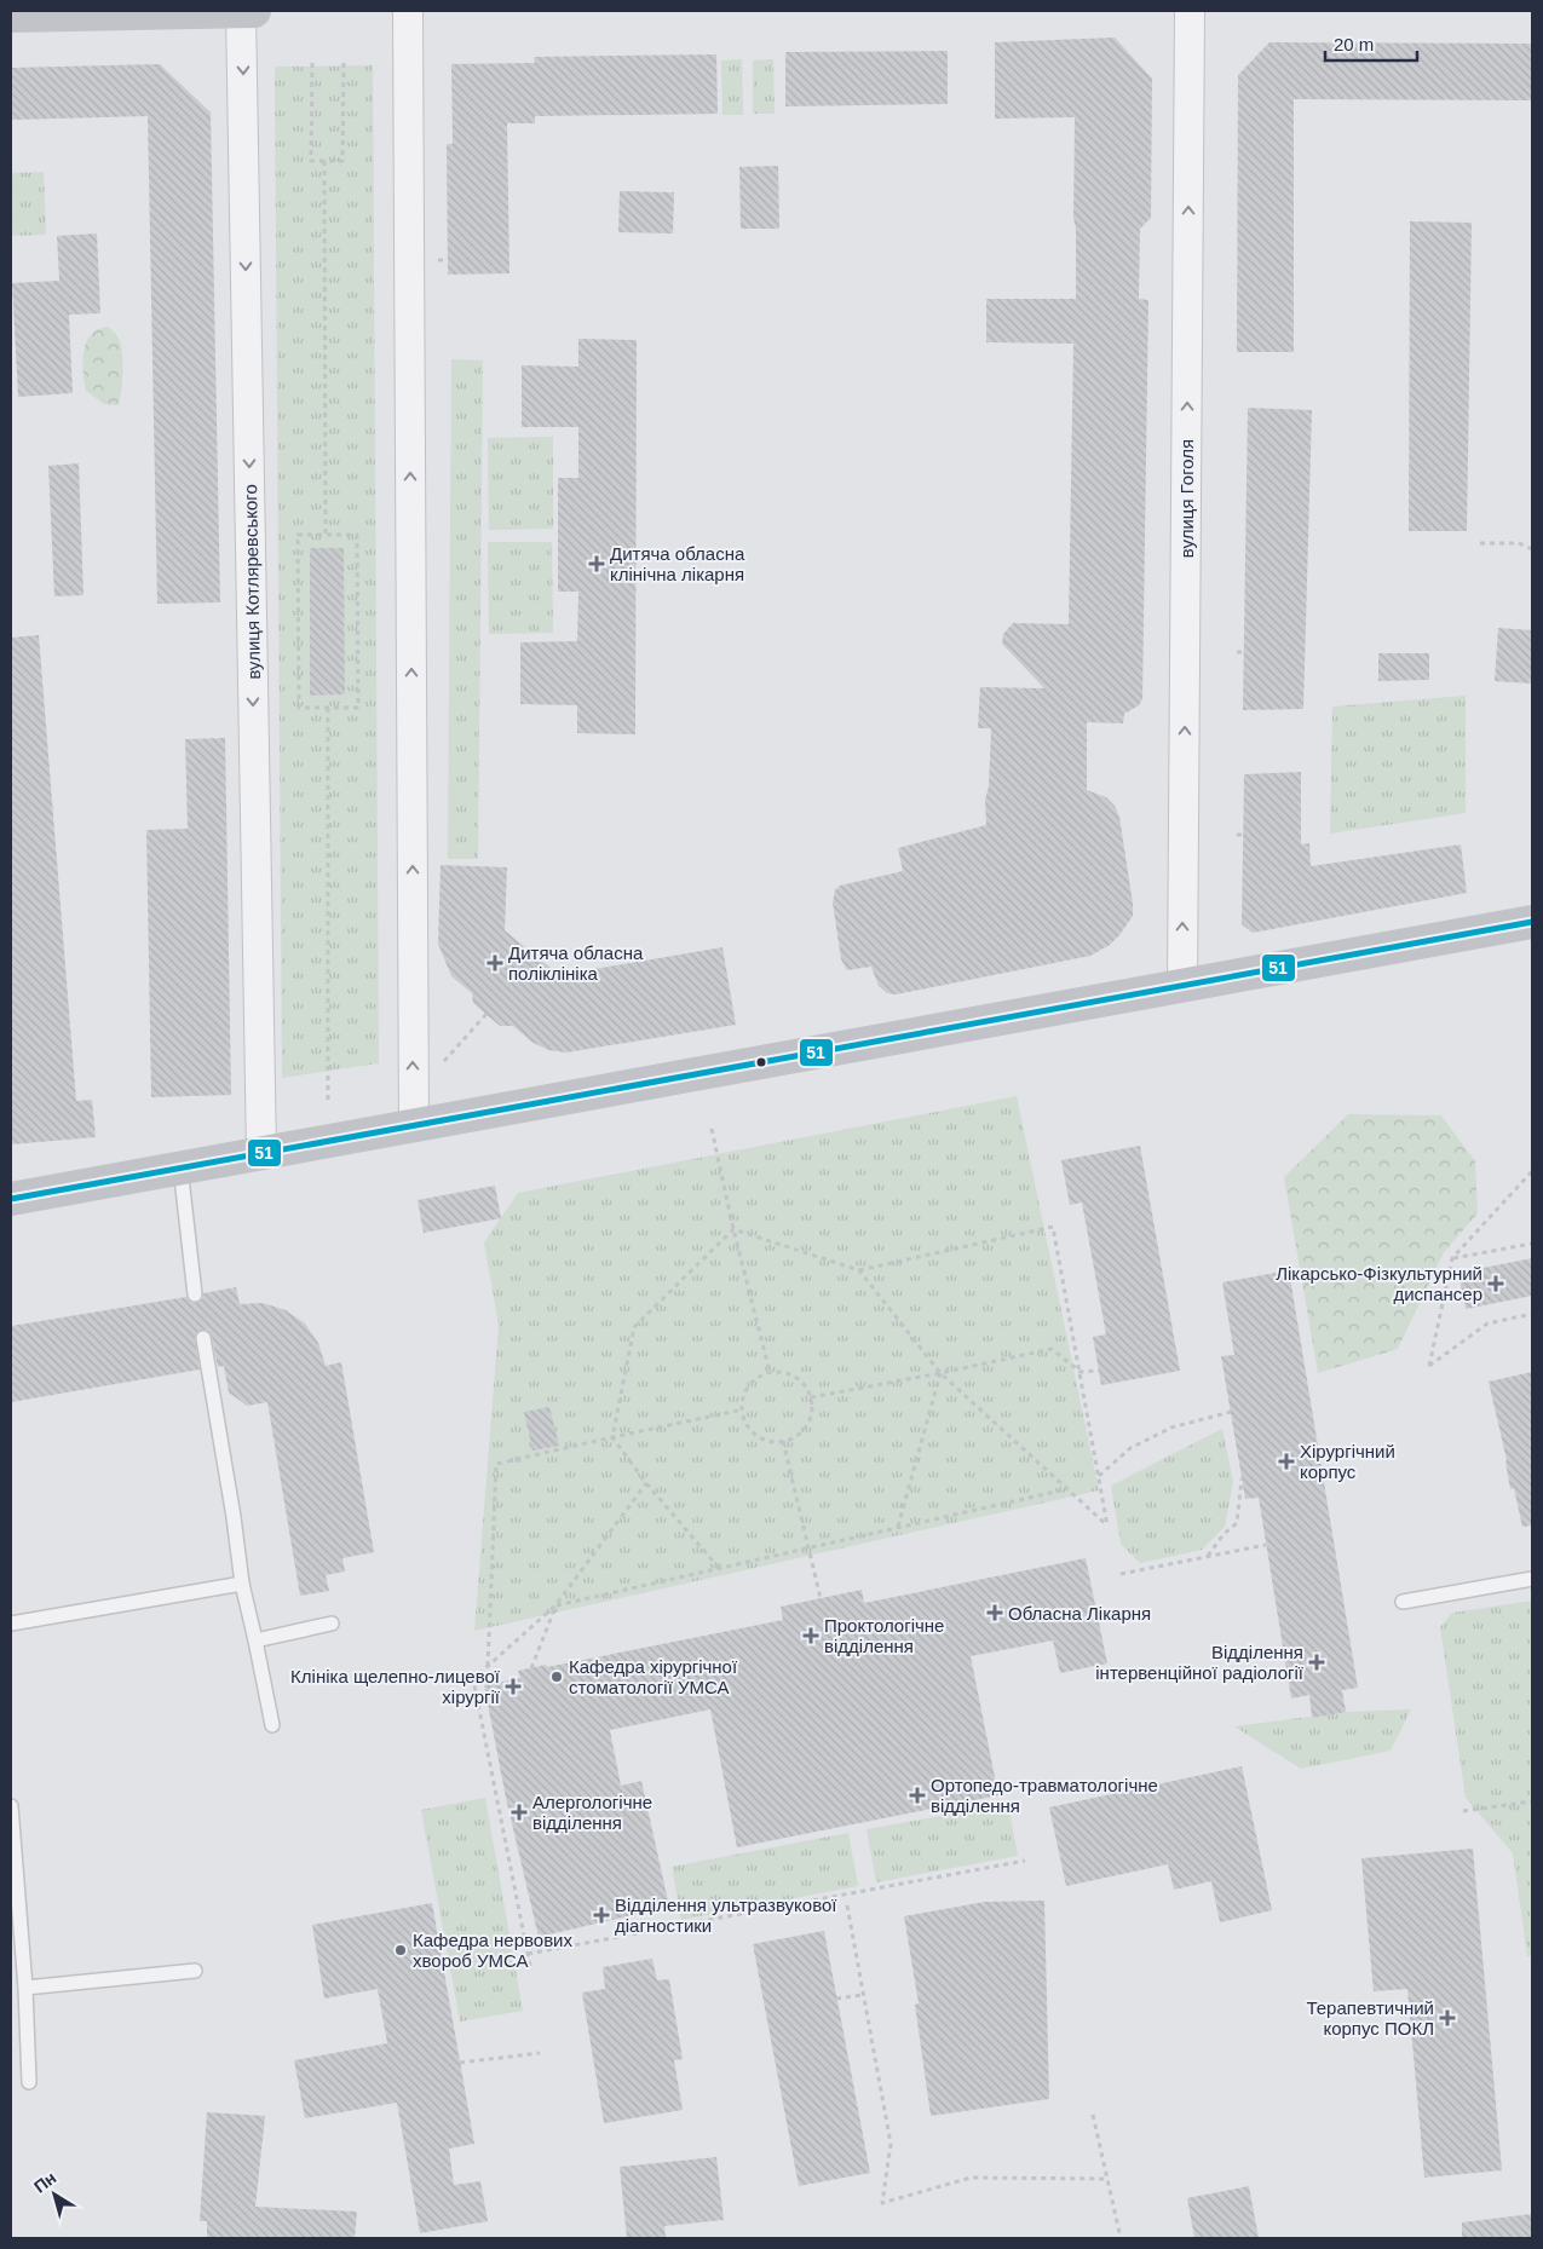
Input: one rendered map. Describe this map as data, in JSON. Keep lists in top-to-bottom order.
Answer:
{
  "streets": {
    "street": ["вулиця Гоголя", "вулиця Котляревського"]
  },
  "one_way": ["вулиця Гоголя"],
  "places": {
    "health": [
      "Дитяча обласна клінічна лікарня",
      "Дитяча обласна поліклініка",
      "Лікарсько-Фізкультурний диспансер",
      "Хірургічний корпус",
      "Обласна Лікарня",
      "Проктологічне відділення",
      "Відділення інтервенційної радіології",
      "Клініка щелепно-лицевої хірургії",
      "Ортопедо-травматологічне відділення",
      "Алергологічне відділення",
      "Відділення ультразвукової діагностики",
      "Терапевтичний корпус ПОКЛ"
    ],
    "other": ["Кафедра хірургічної стоматології УМСА", "Кафедра нервових хвороб УМСА"]
  },
  "lines": ["transit line 51"],
  "scale_bar": "20 m",
  "north": "top left"
}
